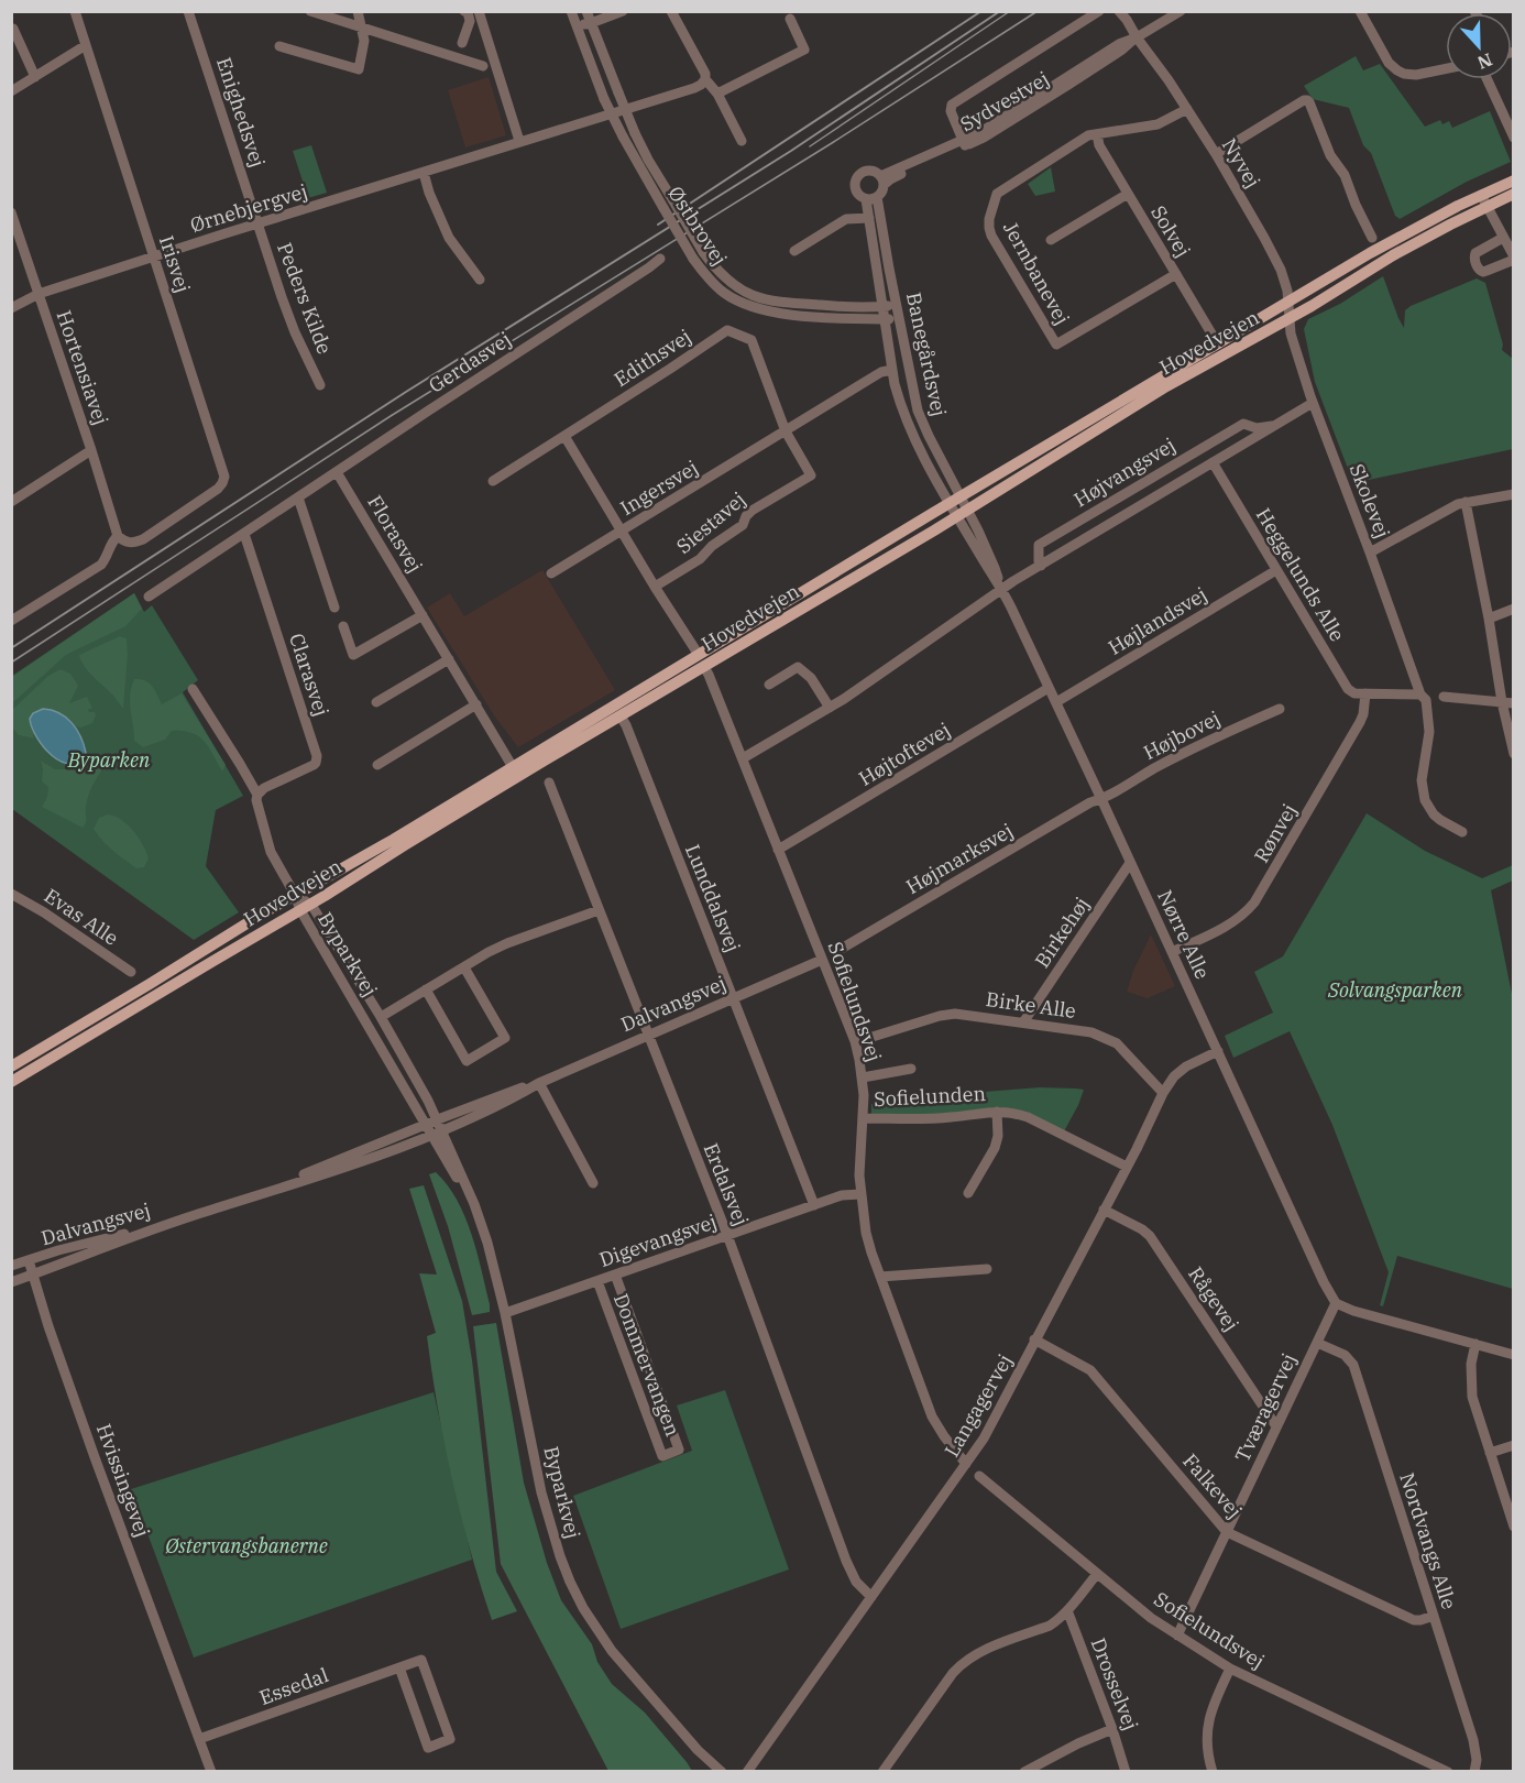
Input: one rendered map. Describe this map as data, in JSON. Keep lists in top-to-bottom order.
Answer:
{
  "streets": {
    "main road": ["Hovedvejen"],
    "street": [
      "Sydvestvej",
      "Enighedsvej",
      "Nyvej",
      "Ørnebjergvej",
      "Østbrovej",
      "Solvej",
      "Irisvej",
      "Jernbanevej",
      "Peders Kilde",
      "Banegårdsvej",
      "Edithsvej",
      "Gerdasvej",
      "Hortensiavej",
      "Højvangsvej",
      "Ingersvej",
      "Skolevej",
      "Siestavej",
      "Florasvej",
      "Heggelunds Alle",
      "Højlandsvej",
      "Clarasvej",
      "Højbovej",
      "Højtoftevej",
      "Rønvej",
      "Højmarksvej",
      "Lunddalsvej",
      "Evas Alle",
      "Birkehøj",
      "Nørre Alle",
      "Byparkvej",
      "Sofielundsvej",
      "Dalvangsvej",
      "Birke Alle",
      "Sofielunden",
      "Erdalsvej",
      "Digevangsvej",
      "Rågevej",
      "Dommervangen",
      "Langagervej",
      "Tværagervej",
      "Hvissingevej",
      "Falkevej",
      "Nordvangs Alle",
      "Drosselvej",
      "Essedal"
    ]
  },
  "crossings": [
    ["Sydvestvej", "Nyvej"],
    ["Sydvestvej", "Banegårdsvej"],
    ["Enighedsvej", "Ørnebjergvej"],
    ["Enighedsvej", "Peders Kilde"],
    ["Nyvej", "Jernbanevej"],
    ["Nyvej", "Hovedvejen"],
    ["Nyvej", "Skolevej"],
    ["Ørnebjergvej", "Irisvej"],
    ["Ørnebjergvej", "Peders Kilde"],
    ["Ørnebjergvej", "Hortensiavej"],
    ["Østbrovej", "Banegårdsvej"],
    ["Solvej", "Jernbanevej"],
    ["Solvej", "Hovedvejen"],
    ["Irisvej", "Hortensiavej"],
    ["Hovedvejen", "Banegårdsvej"],
    ["Hovedvejen", "Skolevej"],
    ["Hovedvejen", "Florasvej"],
    ["Hovedvejen", "Lunddalsvej"],
    ["Hovedvejen", "Nørre Alle"],
    ["Hovedvejen", "Byparkvej"],
    ["Hovedvejen", "Sofielundsvej"],
    ["Banegårdsvej", "Nørre Alle"],
    ["Edithsvej", "Ingersvej"],
    ["Edithsvej", "Siestavej"],
    ["Gerdasvej", "Florasvej"],
    ["Gerdasvej", "Clarasvej"],
    ["Højvangsvej", "Skolevej"],
    ["Højvangsvej", "Heggelunds Alle"],
    ["Højvangsvej", "Nørre Alle"],
    ["Højvangsvej", "Sofielundsvej"],
    ["Ingersvej", "Siestavej"],
    ["Heggelunds Alle", "Højlandsvej"],
    ["Heggelunds Alle", "Rønvej"],
    ["Højlandsvej", "Nørre Alle"],
    ["Clarasvej", "Byparkvej"],
    ["Højbovej", "Højmarksvej"],
    ["Højbovej", "Nørre Alle"],
    ["Højtoftevej", "Nørre Alle"],
    ["Højtoftevej", "Sofielundsvej"],
    ["Rønvej", "Nørre Alle"],
    ["Højmarksvej", "Nørre Alle"],
    ["Lunddalsvej", "Dalvangsvej"],
    ["Lunddalsvej", "Digevangsvej"],
    ["Birkehøj", "Nørre Alle"],
    ["Birkehøj", "Birke Alle"],
    ["Nørre Alle", "Langagervej"],
    ["Nørre Alle", "Tværagervej"],
    ["Byparkvej", "Dalvangsvej"],
    ["Byparkvej", "Digevangsvej"],
    ["Sofielundsvej", "Dalvangsvej"],
    ["Sofielundsvej", "Sofielunden"],
    ["Sofielundsvej", "Digevangsvej"],
    ["Sofielundsvej", "Langagervej"],
    ["Sofielundsvej", "Tværagervej"],
    ["Dalvangsvej", "Erdalsvej"],
    ["Dalvangsvej", "Hvissingevej"],
    ["Birke Alle", "Langagervej"],
    ["Sofielunden", "Langagervej"],
    ["Erdalsvej", "Digevangsvej"],
    ["Erdalsvej", "Langagervej"],
    ["Digevangsvej", "Dommervangen"],
    ["Rågevej", "Langagervej"],
    ["Rågevej", "Tværagervej"],
    ["Langagervej", "Falkevej"],
    ["Tværagervej", "Falkevej"],
    ["Tværagervej", "Nordvangs Alle"],
    ["Hvissingevej", "Essedal"],
    ["Falkevej", "Nordvangs Alle"]
  ],
  "parks": ["Byparken", "Solvangsparken", "Østervangsbanerne"],
  "north": "bottom"
}
